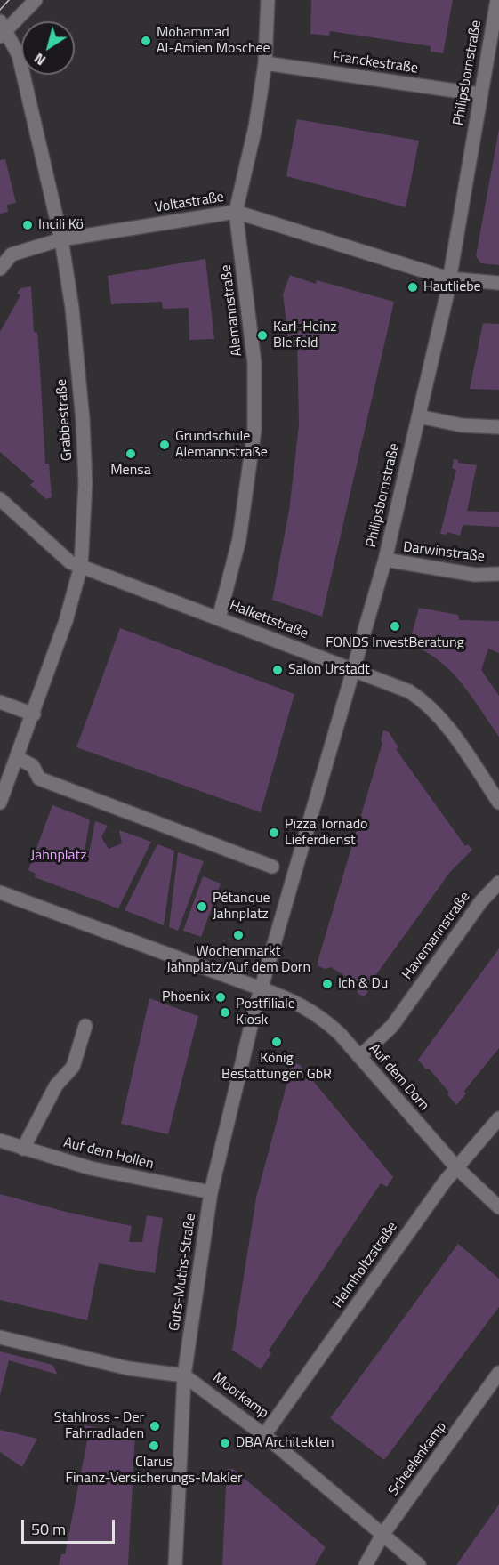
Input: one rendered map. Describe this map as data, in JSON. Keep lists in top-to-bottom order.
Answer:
{
  "streets": {
    "street": [
      "Franckestraße",
      "Philipsbornstraße",
      "Voltastraße",
      "Alemannstraße",
      "Grabbestraße",
      "Darwinstraße",
      "Halkettstraße",
      "Havemannstraße",
      "Auf dem Dorn",
      "Auf dem Hollen",
      "Helmholtzstraße",
      "Guts-Muths-Straße",
      "Moorkamp",
      "Scheelenkamp"
    ]
  },
  "crossings": [
    ["Franckestraße", "Philipsbornstraße"],
    ["Franckestraße", "Alemannstraße"],
    ["Philipsbornstraße", "Voltastraße"],
    ["Philipsbornstraße", "Darwinstraße"],
    ["Philipsbornstraße", "Halkettstraße"],
    ["Philipsbornstraße", "Auf dem Dorn"],
    ["Philipsbornstraße", "Guts-Muths-Straße"],
    ["Voltastraße", "Alemannstraße"],
    ["Voltastraße", "Grabbestraße"],
    ["Alemannstraße", "Halkettstraße"],
    ["Grabbestraße", "Halkettstraße"],
    ["Havemannstraße", "Auf dem Dorn"],
    ["Auf dem Dorn", "Helmholtzstraße"],
    ["Auf dem Dorn", "Guts-Muths-Straße"],
    ["Auf dem Hollen", "Guts-Muths-Straße"],
    ["Helmholtzstraße", "Moorkamp"],
    ["Guts-Muths-Straße", "Moorkamp"],
    ["Moorkamp", "Scheelenkamp"]
  ],
  "parks": ["Jahnplatz"],
  "places": [
    "Mohammad Al-Amien Moschee",
    "Incili Kö",
    "Hautliebe",
    "Karl-Heinz Bleifeld",
    "Grundschule Alemannstraße",
    "Mensa",
    "FONDS InvestBeratung",
    "Salon Urstadt",
    "Pizza Tornado Lieferdienst",
    "Pétanque Jahnplatz",
    "Wochenmarkt Jahnplatz/Auf dem Dorn",
    "Ich & Du",
    "Phoenix",
    "Postfiliale Kiosk",
    "König Bestattungen GbR",
    "Stahlross - Der Fahrradladen",
    "DBA Architekten",
    "Clarus Finanz-Versicherungs-Makler"
  ],
  "scale_bar": "50 m",
  "north": "bottom left"
}
